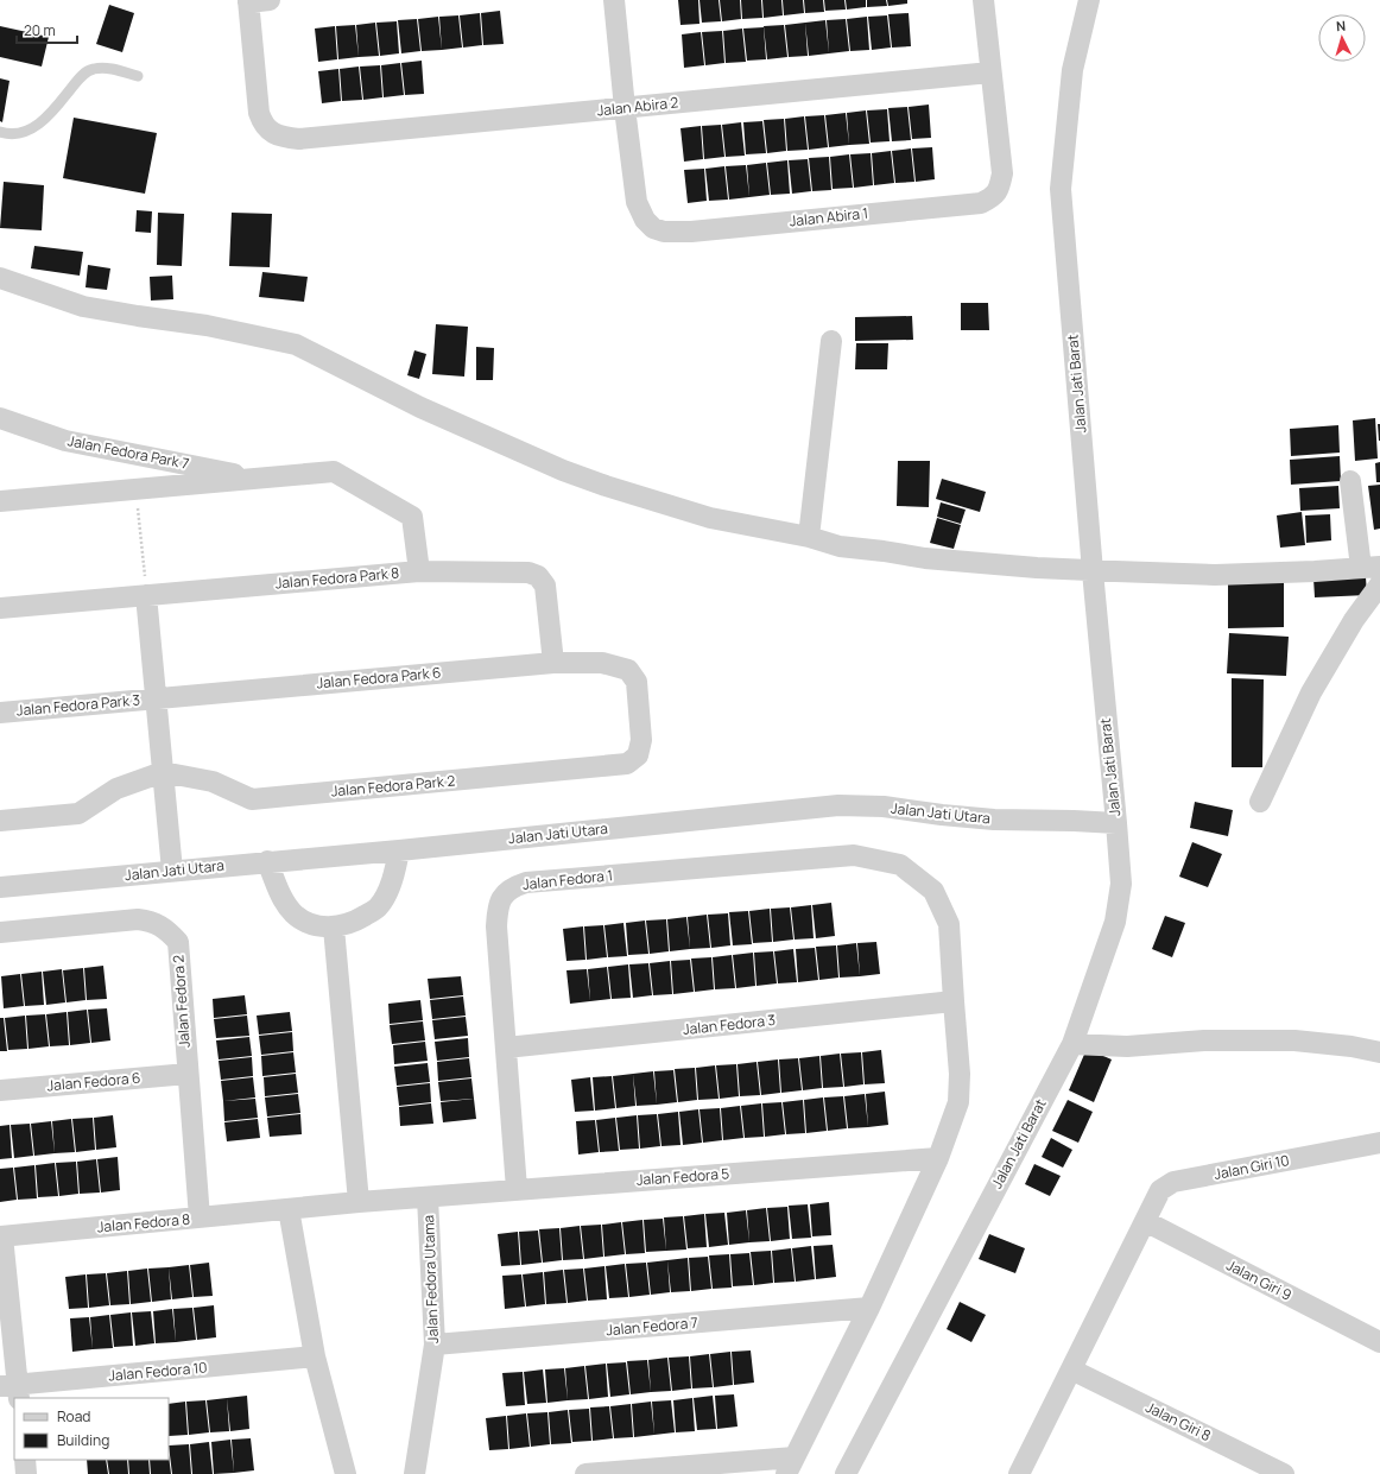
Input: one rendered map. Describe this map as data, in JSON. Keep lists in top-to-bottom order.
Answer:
{
  "streets": {
    "street": [
      "Jalan Abira 2",
      "Jalan Abira 1",
      "Jalan Jati Barat",
      "Jalan Fedora Park 7",
      "Jalan Fedora Park 8",
      "Jalan Fedora Park 6",
      "Jalan Fedora Park 3",
      "Jalan Fedora Park 2",
      "Jalan Jati Utara",
      "Jalan Fedora 1",
      "Jalan Fedora 2",
      "Jalan Fedora 3",
      "Jalan Fedora 6",
      "Jalan Giri 10",
      "Jalan Fedora 5",
      "Jalan Fedora 8",
      "Jalan Fedora Utama",
      "Jalan Giri 9",
      "Jalan Fedora 7",
      "Jalan Fedora 10",
      "Jalan Giri 8"
    ]
  },
  "crossings": [
    ["Jalan Abira 2", "Jalan Abira 1"],
    ["Jalan Jati Barat", "Jalan Jati Utara"],
    ["Jalan Fedora Park 7", "Jalan Fedora Park 8"],
    ["Jalan Fedora Park 8", "Jalan Fedora Park 6"],
    ["Jalan Fedora Park 6", "Jalan Fedora Park 3"],
    ["Jalan Fedora Park 6", "Jalan Fedora Park 2"],
    ["Jalan Fedora 1", "Jalan Fedora 3"],
    ["Jalan Fedora 1", "Jalan Fedora 5"],
    ["Jalan Fedora 2", "Jalan Fedora 6"],
    ["Jalan Fedora 2", "Jalan Fedora 8"],
    ["Jalan Giri 10", "Jalan Giri 9"],
    ["Jalan Giri 10", "Jalan Giri 8"],
    ["Jalan Fedora 5", "Jalan Fedora 8"],
    ["Jalan Fedora 5", "Jalan Fedora Utama"],
    ["Jalan Fedora Utama", "Jalan Fedora 7"]
  ],
  "legend": ["Road", "Building"],
  "scale_bar": "20 m",
  "north": "top"
}
